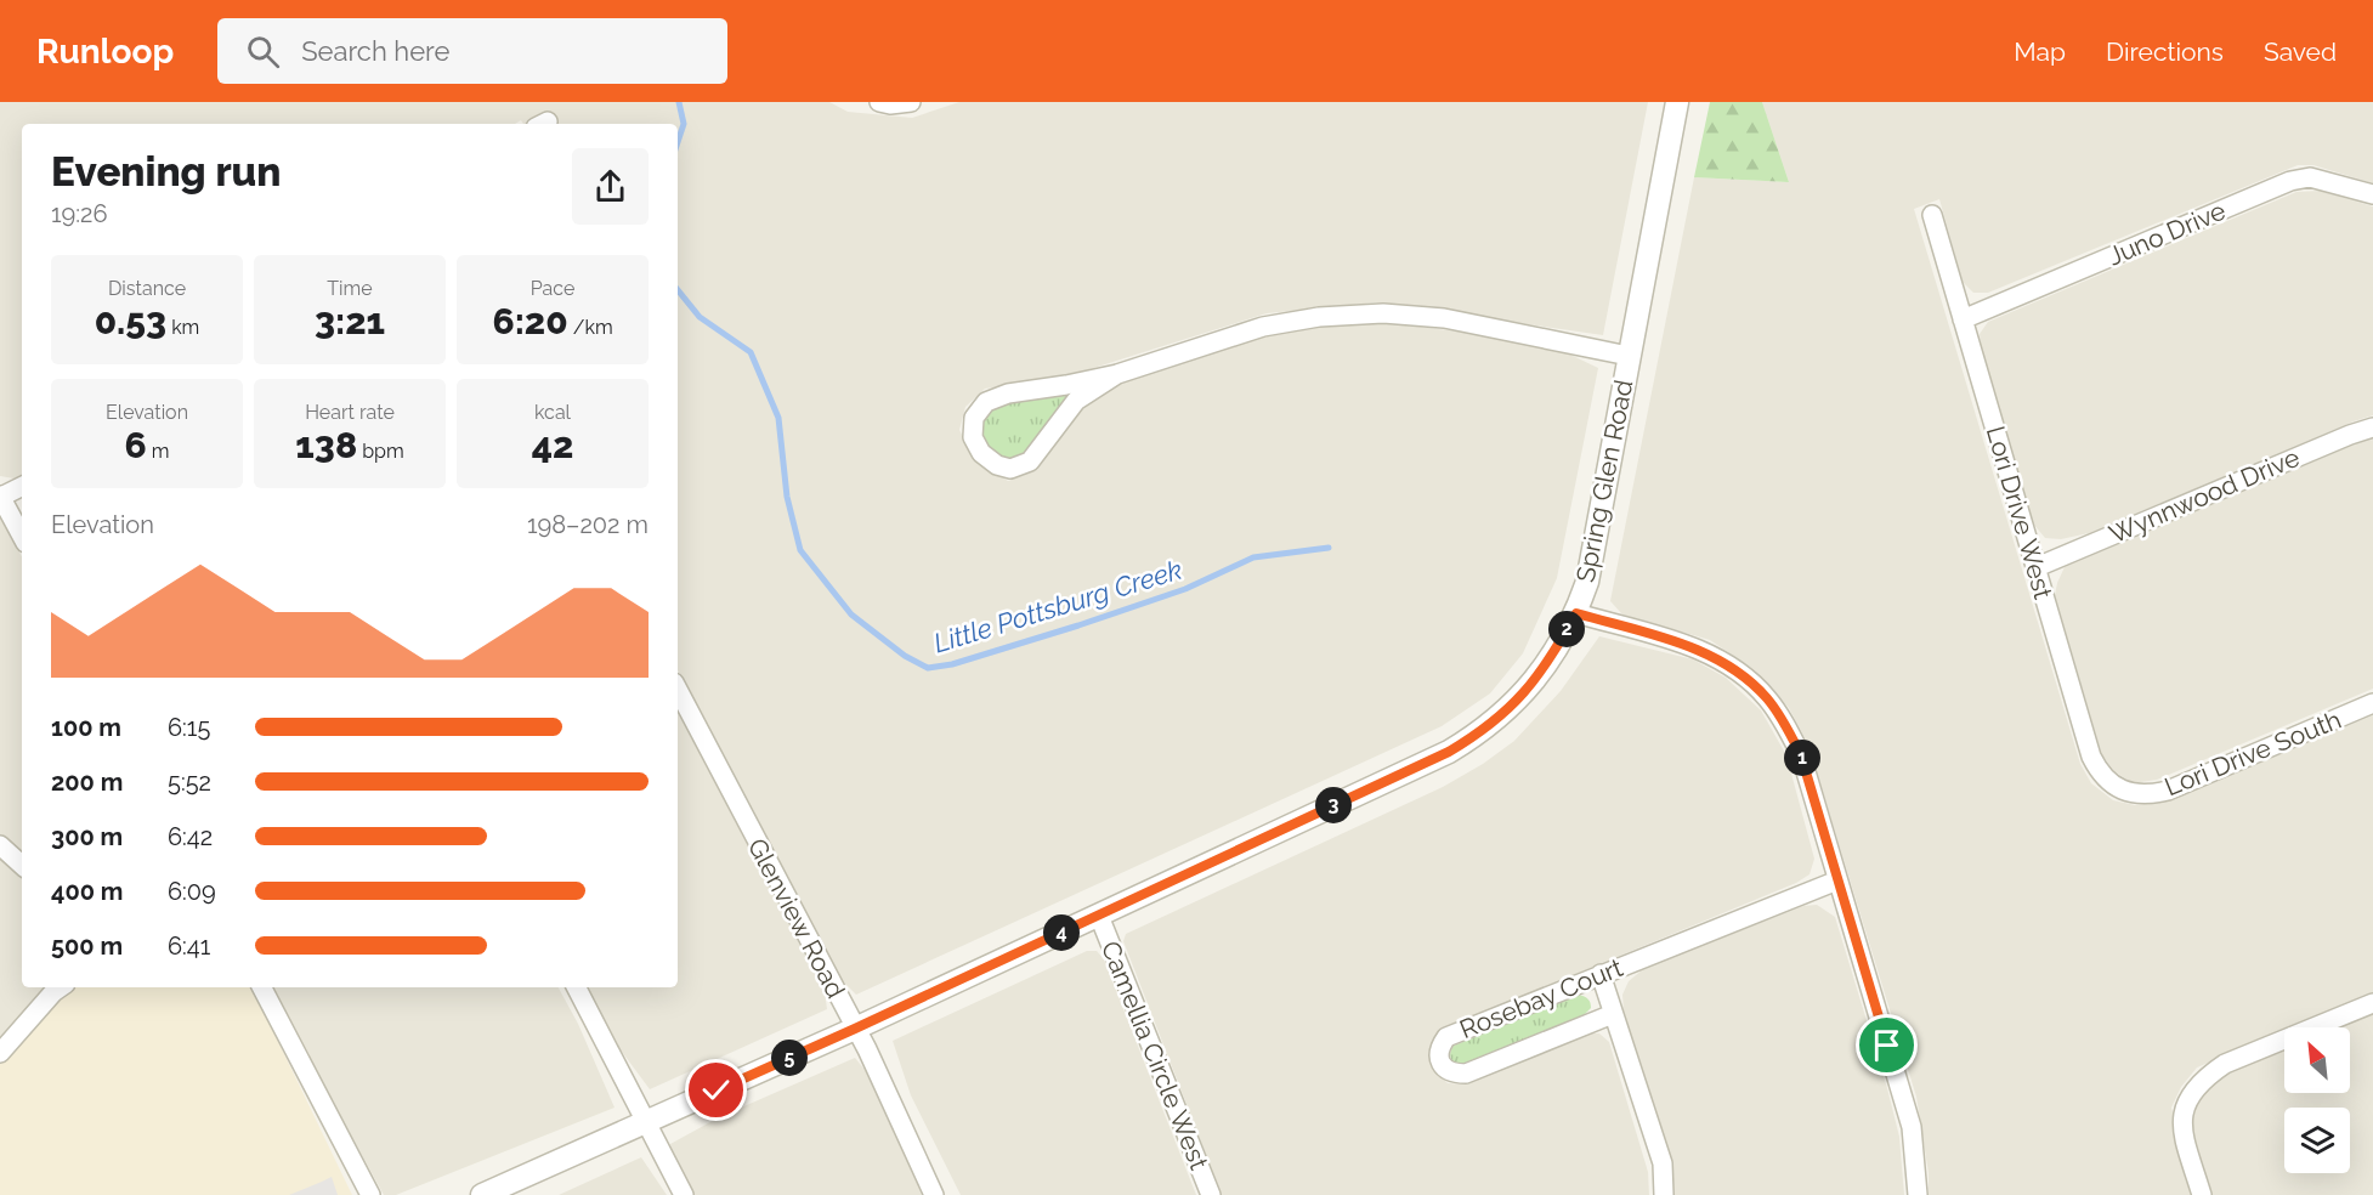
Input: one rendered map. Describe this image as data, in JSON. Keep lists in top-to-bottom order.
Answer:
{
  "streets": {
    "street": [
      "Juno Drive",
      "Spring Glen Road",
      "Wynnwood Drive",
      "Lori Drive West",
      "Lori Drive South",
      "Glenview Road",
      "Rosebay Court",
      "Camellia Circle West"
    ]
  },
  "crossings": [
    ["Juno Drive", "Lori Drive West"],
    ["Spring Glen Road", "Glenview Road"],
    ["Spring Glen Road", "Camellia Circle West"],
    ["Wynnwood Drive", "Lori Drive West"],
    ["Lori Drive West", "Lori Drive South"]
  ],
  "water": ["Little Pottsburg Creek"],
  "north": "top left",
  "page": {
    "header": "Runloop",
    "search": "Search here",
    "nav": ["Map", "Directions", "Saved"],
    "heading": ["Evening run", "19:26"],
    "stats": [
      ["Distance", "0.53 km"],
      ["Time", "3:21"],
      ["Pace", "6:20 /km"],
      ["Elevation", "6 m"],
      ["Heart rate", "138 bpm"],
      ["kcal", "42"]
    ],
    "chart": ["Elevation", "198–202 m"],
    "pins": [
      "2",
      "1",
      "3",
      "4",
      "5"
    ],
    "list": [
      {
        "name": "100 m",
        "note": "6:15"
      },
      {
        "name": "200 m",
        "note": "5:52"
      },
      {
        "name": "300 m",
        "note": "6:42"
      },
      {
        "name": "400 m",
        "note": "6:09"
      },
      {
        "name": "500 m",
        "note": "6:41"
      }
    ]
  }
}
